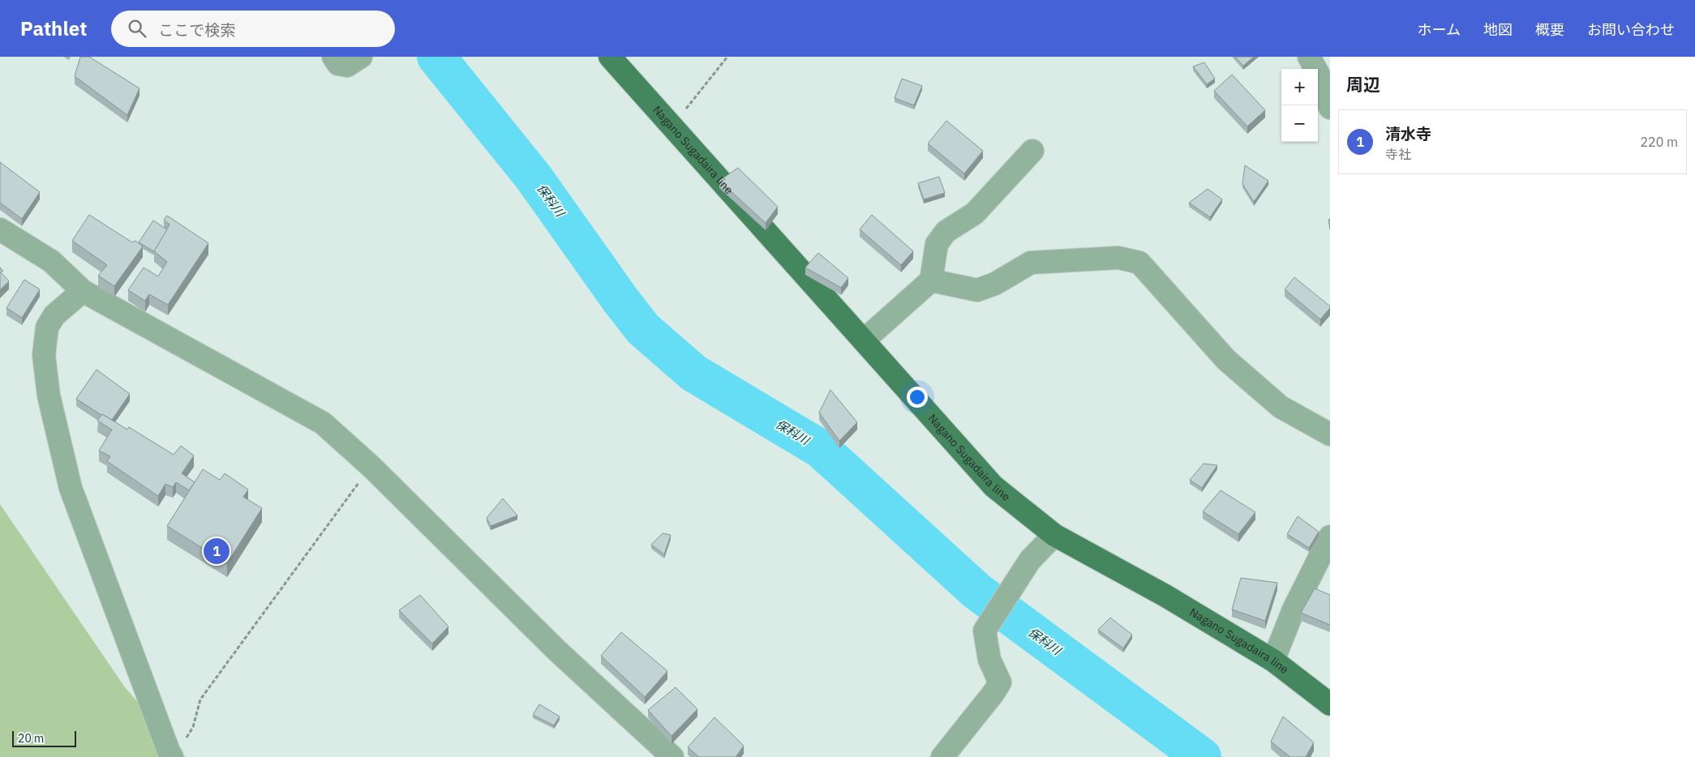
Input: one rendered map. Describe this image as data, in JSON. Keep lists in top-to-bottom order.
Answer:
{
  "streets": {
    "main road": ["Nagano Sugadaira line"]
  },
  "water": ["保科川"],
  "scale_bar": "20 m",
  "page": {
    "header": "Pathlet",
    "search": "ここで検索",
    "nav": [
      "ホーム",
      "地図",
      "概要",
      "お問い合わせ"
    ],
    "heading": "周辺",
    "map_buttons": ["+", "−"],
    "list": [
      {
        "mark": "1",
        "name": "清水寺",
        "note": "寺社",
        "value": "220 m"
      }
    ],
    "pins": "1",
    "scale": "20 m"
  }
}
